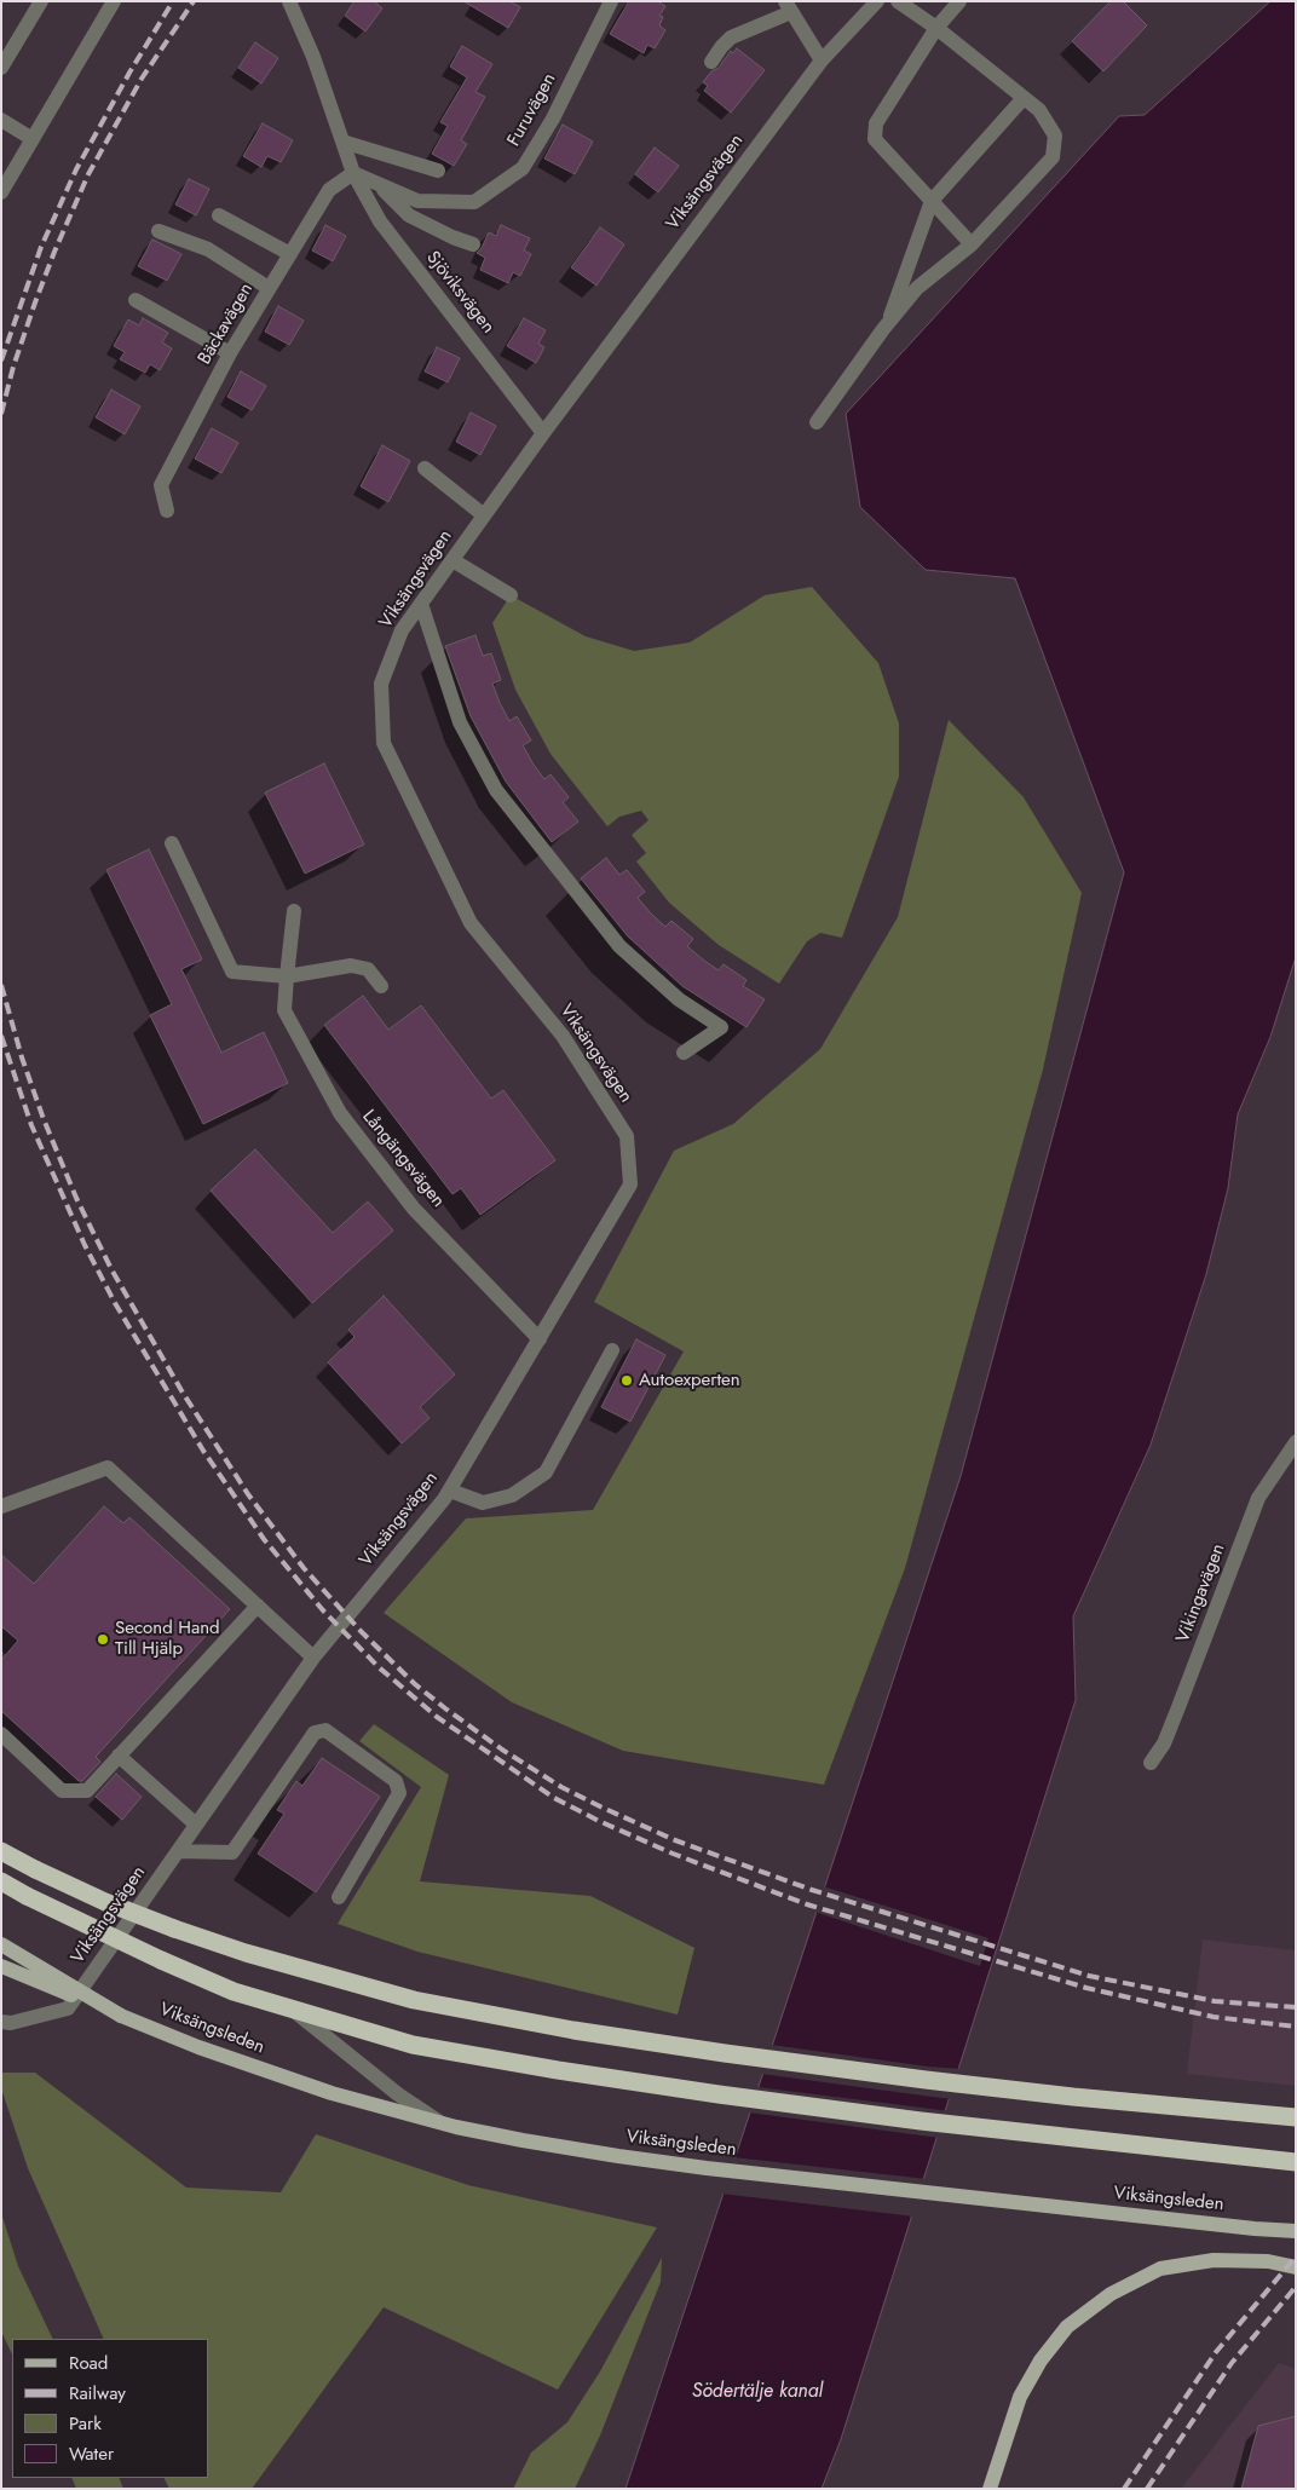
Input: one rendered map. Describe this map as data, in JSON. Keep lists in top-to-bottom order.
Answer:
{
  "streets": {
    "main road": ["Viksängsleden"],
    "street": [
      "Furuvägen",
      "Viksängsvägen",
      "Sjöviksvägen",
      "Bäckavägen",
      "Långängsvägen",
      "Vikingavägen"
    ]
  },
  "crossings": [
    ["Furuvägen", "Sjöviksvägen"],
    ["Furuvägen", "Bäckavägen"],
    ["Viksängsvägen", "Sjöviksvägen"],
    ["Viksängsvägen", "Långängsvägen"],
    ["Sjöviksvägen", "Bäckavägen"]
  ],
  "water": ["Södertälje kanal"],
  "places": ["Autoexperten", "Second Hand Till Hjälp"],
  "legend": [
    "Road",
    "Railway",
    "Park",
    "Water"
  ]
}
